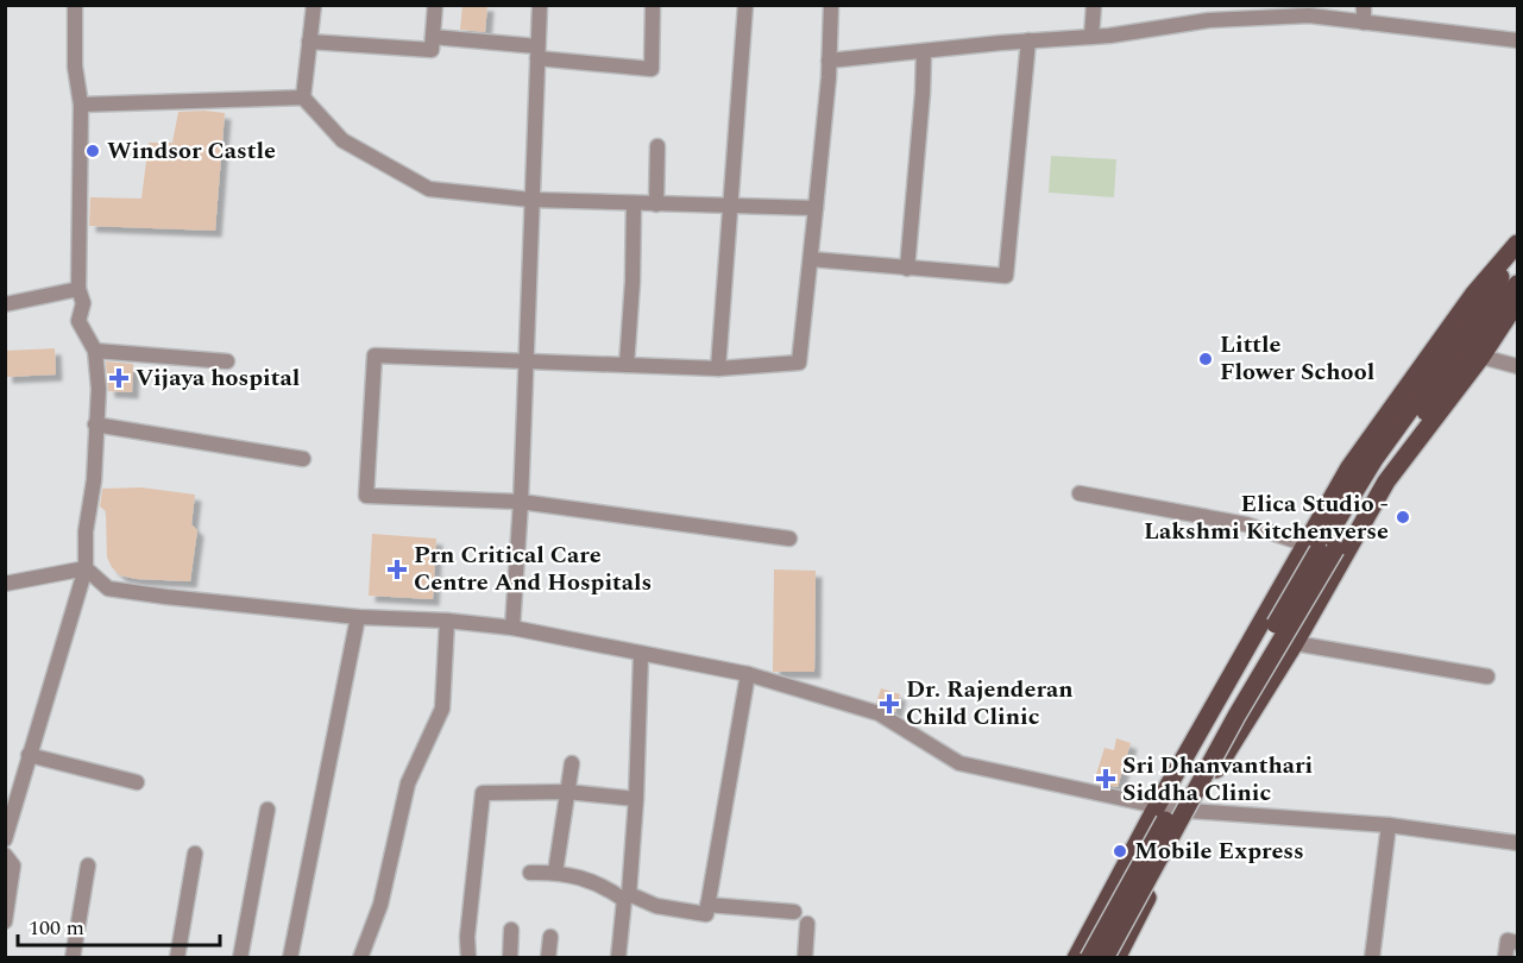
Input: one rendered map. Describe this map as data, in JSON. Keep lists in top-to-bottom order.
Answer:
{
  "places": {
    "other": [
      "Windsor Castle",
      "Little Flower School",
      "Elica Studio - Lakshmi Kitchenverse",
      "Mobile Express"
    ],
    "health": [
      "Vijaya hospital",
      "Prn Critical Care Centre And Hospitals",
      "Dr. Rajenderan Child Clinic",
      "Sri Dhanvanthari Siddha Clinic"
    ]
  },
  "scale_bar": "100 m"
}
